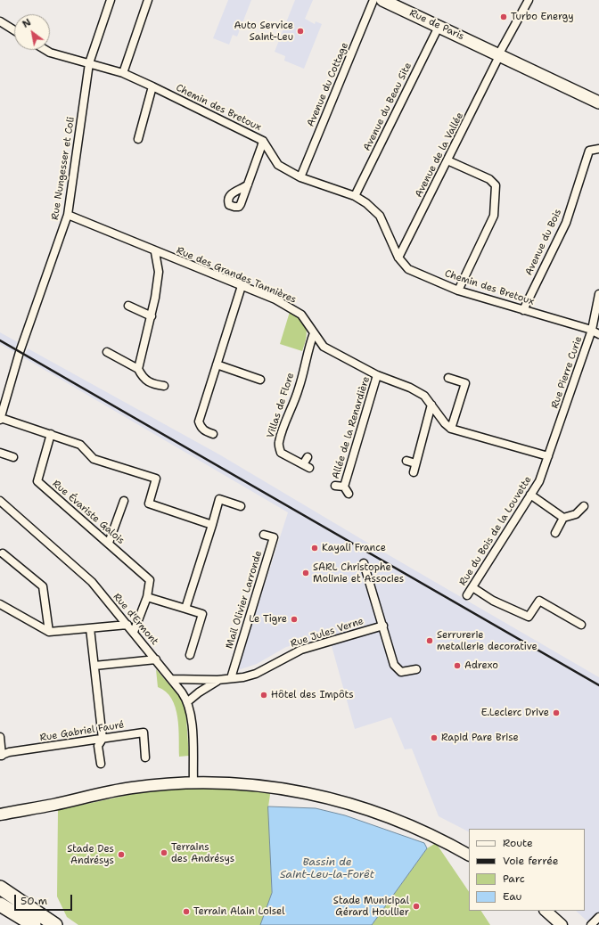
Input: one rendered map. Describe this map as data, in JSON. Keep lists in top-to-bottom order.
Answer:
{
  "streets": {
    "main road": ["Rue de Paris"],
    "street": [
      "Avenue du Cottage",
      "Avenue du Beau Site",
      "Chemin des Bretoux",
      "Avenue de la Vallée",
      "Rue Nungesser et Coli",
      "Avenue du Bois",
      "Rue des Grandes Tannières",
      "Rue Pierre Curie",
      "Villas de Flore",
      "Allée de la Renardière",
      "Rue Évariste Galois",
      "Rue du Bois de la Louvette",
      "Mail Olivier Larronde",
      "Rue d'Ermont",
      "Rue Jules Verne",
      "Rue Gabriel Fauré"
    ]
  },
  "crossings": [
    ["Rue de Paris", "Avenue du Beau Site"],
    ["Rue de Paris", "Avenue de la Vallée"],
    ["Avenue du Cottage", "Chemin des Bretoux"],
    ["Avenue du Beau Site", "Chemin des Bretoux"],
    ["Chemin des Bretoux", "Avenue de la Vallée"],
    ["Chemin des Bretoux", "Rue Nungesser et Coli"],
    ["Chemin des Bretoux", "Avenue du Bois"],
    ["Chemin des Bretoux", "Rue Pierre Curie"],
    ["Rue Nungesser et Coli", "Rue des Grandes Tannières"],
    ["Rue des Grandes Tannières", "Villas de Flore"],
    ["Rue des Grandes Tannières", "Allée de la Renardière"],
    ["Rue Pierre Curie", "Rue du Bois de la Louvette"],
    ["Rue Évariste Galois", "Rue d'Ermont"],
    ["Mail Olivier Larronde", "Rue Jules Verne"],
    ["Rue d'Ermont", "Rue Jules Verne"]
  ],
  "water": ["Bassin de Saint-Leu-la-Forêt"],
  "places": [
    "Turbo Energy",
    "Auto Service Saint-Leu",
    "Kayali France",
    "SARL Christophe Molinie et Associes",
    "Le Tigre",
    "Serrurerie metallerie decorative",
    "Adrexo",
    "Hôtel des Impôts",
    "E.Leclerc Drive",
    "Rapid Pare Brise",
    "Terrains des Andrésys",
    "Stade Des Andrésys",
    "Stade Municipal Gérard Houllier",
    "Terrain Alain Loisel"
  ],
  "legend": [
    "Route",
    "Voie ferrée",
    "Parc",
    "Eau"
  ],
  "scale_bar": "50 m",
  "north": "top left"
}
